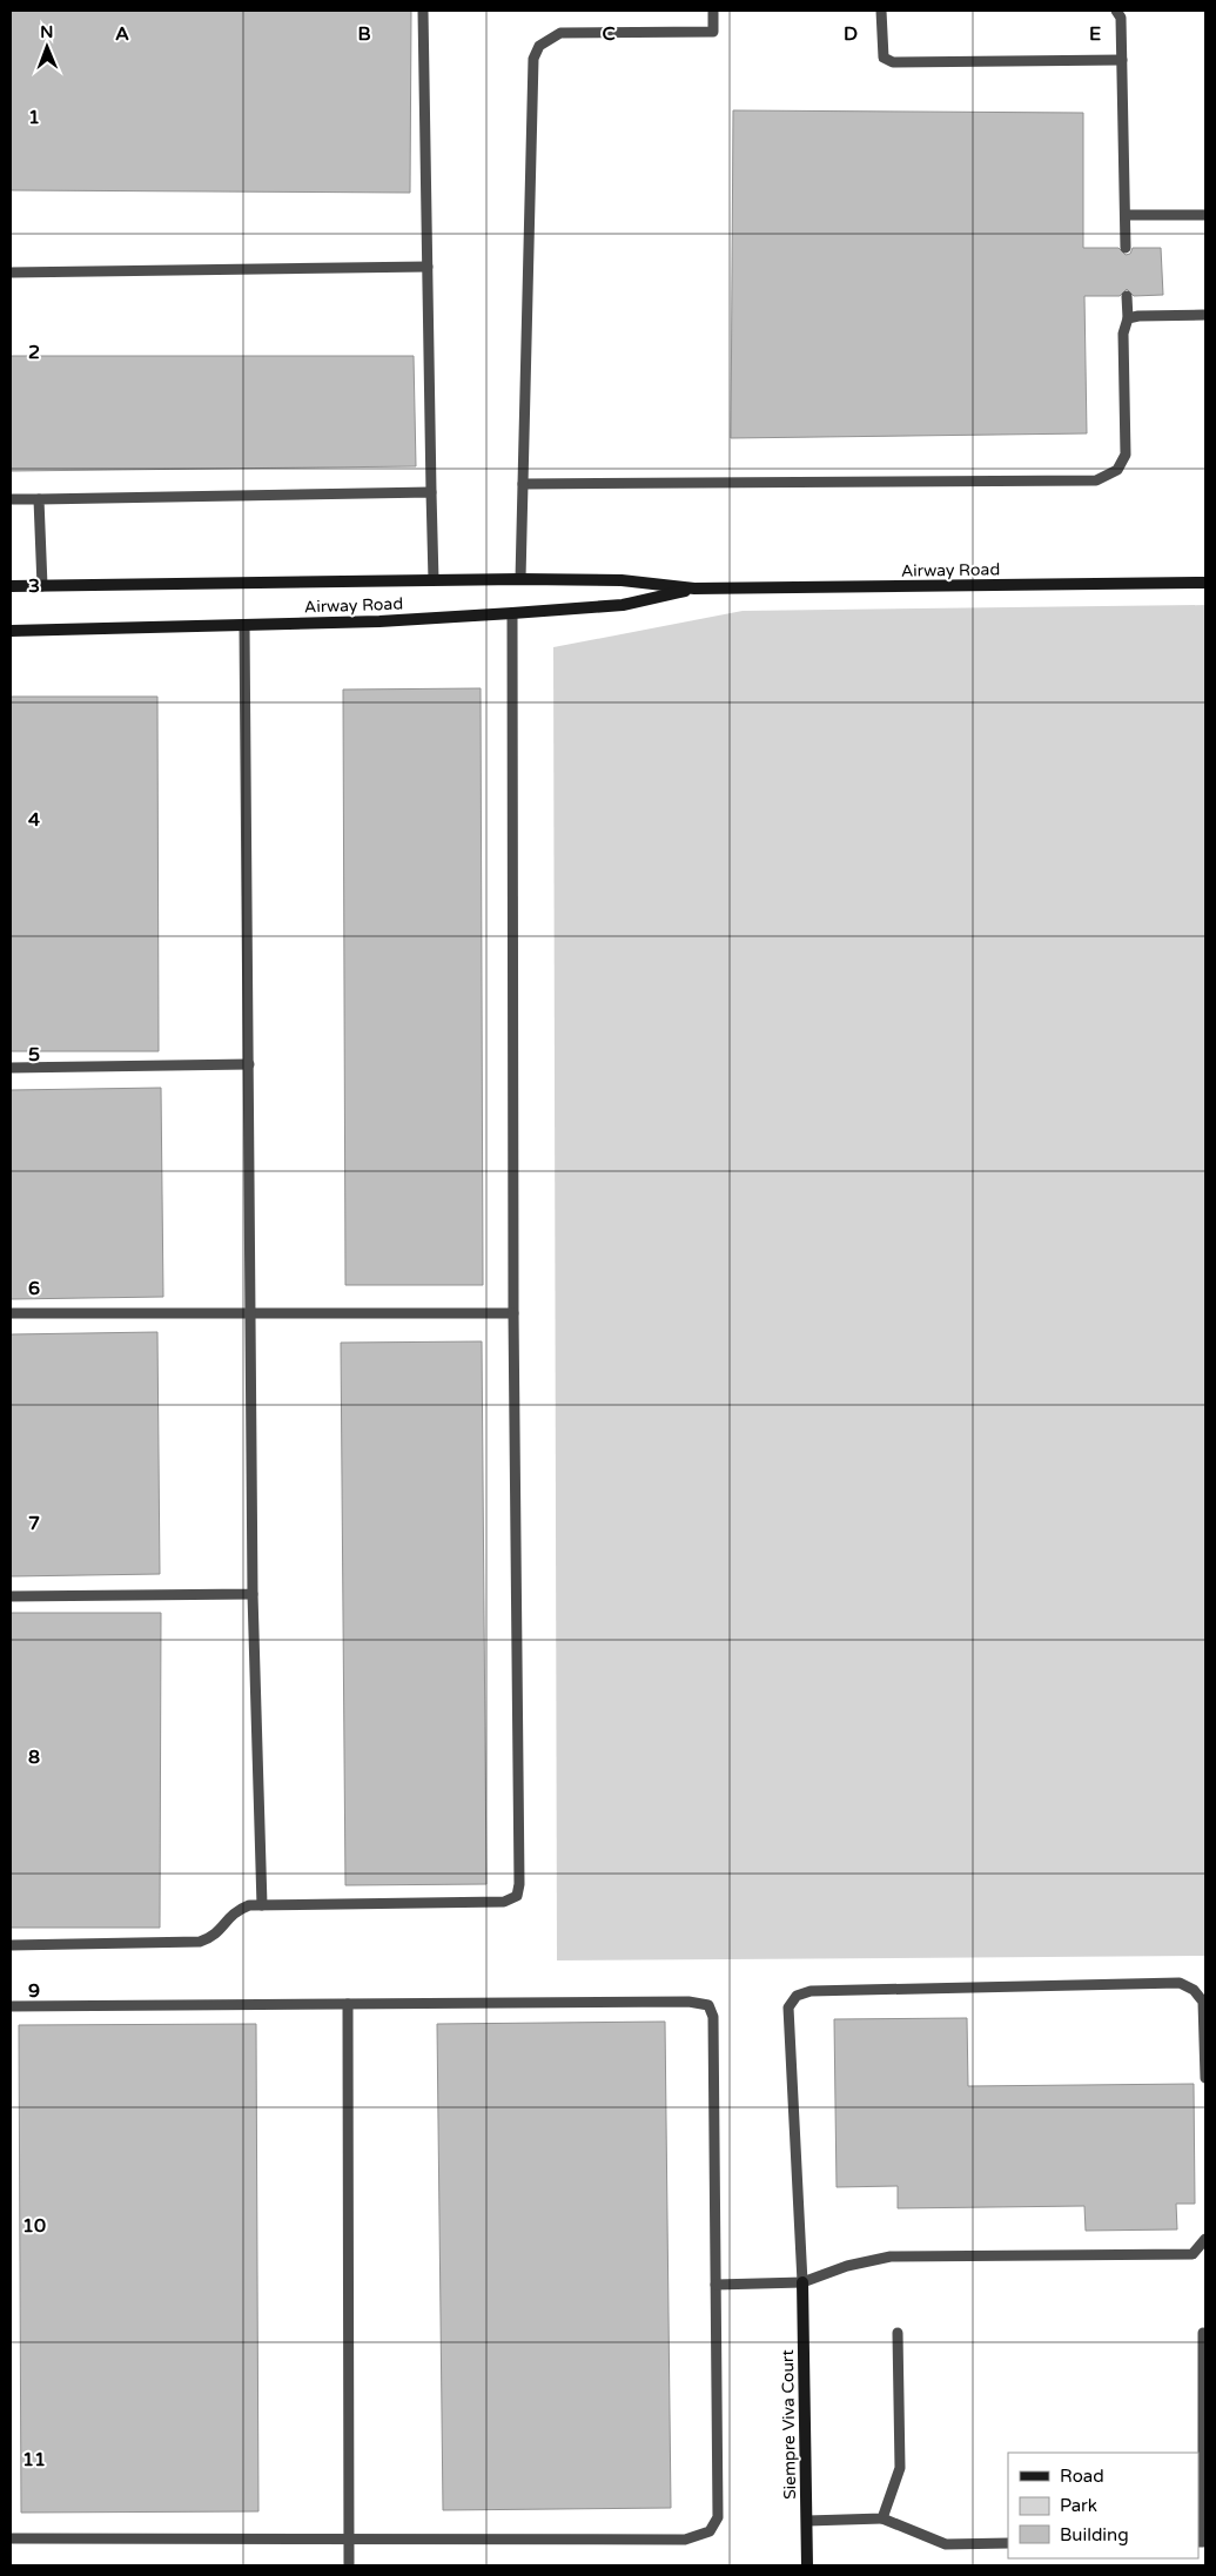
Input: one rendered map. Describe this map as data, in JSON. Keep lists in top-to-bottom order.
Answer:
{
  "streets": {
    "street": ["Airway Road", "Siempre Viva Court"]
  },
  "legend": ["Road", "Park", "Building"],
  "north": "top",
  "grid": {
    "columns": [
      "A",
      "B",
      "C",
      "D",
      "E"
    ],
    "rows": [
      "1",
      "2",
      "3",
      "4",
      "5",
      "6",
      "7",
      "8",
      "9",
      "10",
      "11"
    ]
  }
}
